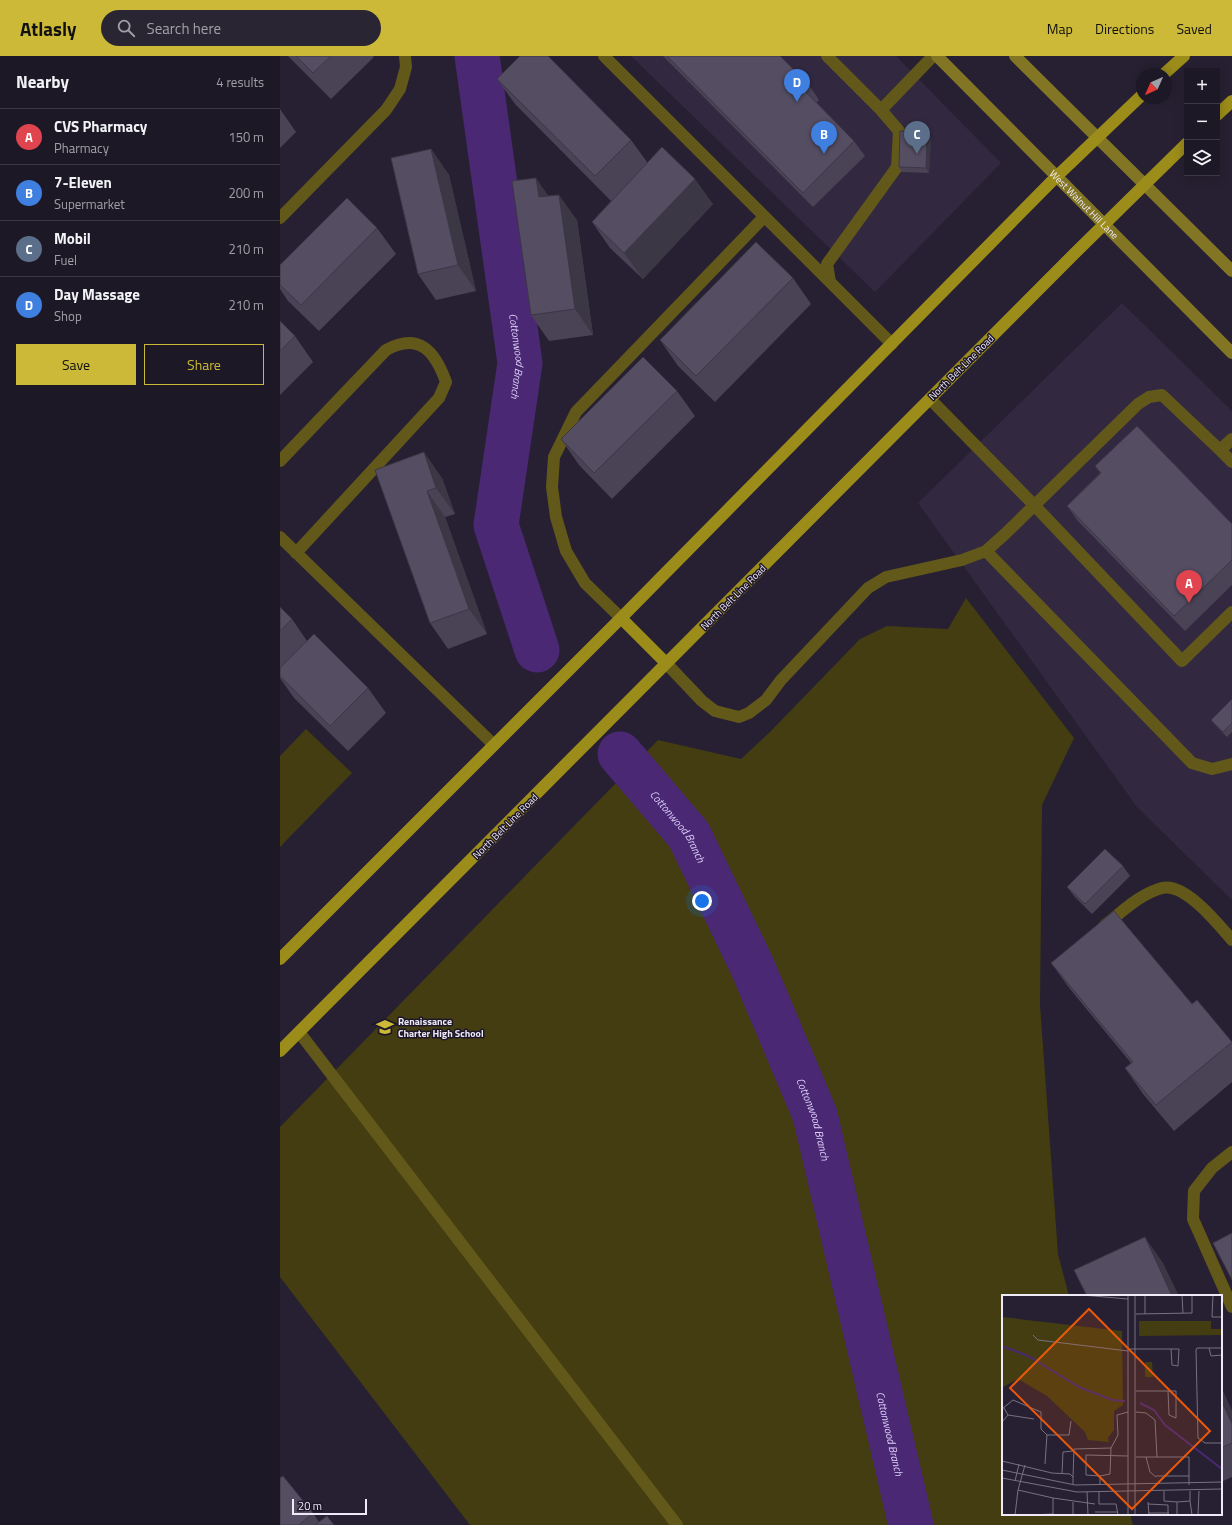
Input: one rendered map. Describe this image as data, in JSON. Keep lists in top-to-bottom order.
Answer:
{
  "streets": {
    "main road": ["West Walnut Hill Lane", "North Belt Line Road"]
  },
  "crossings": [
    ["West Walnut Hill Lane", "North Belt Line Road"]
  ],
  "water": ["Cottonwood Branch"],
  "places": {
    "school or university": ["Renaissance Charter High School"]
  },
  "scale_bar": "20 m",
  "north": "bottom left",
  "page": {
    "header": "Atlasly",
    "search": "Search here",
    "nav": ["Map", "Directions", "Saved"],
    "heading": ["Nearby", "4 results"],
    "map_buttons": ["+", "−"],
    "pins": [
      "D",
      "B",
      "C",
      "A"
    ],
    "list": [
      {
        "mark": "A",
        "name": "CVS Pharmacy",
        "note": "Pharmacy",
        "value": "150 m"
      },
      {
        "mark": "B",
        "name": "7-Eleven",
        "note": "Supermarket",
        "value": "200 m"
      },
      {
        "mark": "C",
        "name": "Mobil",
        "note": "Fuel",
        "value": "210 m"
      },
      {
        "mark": "D",
        "name": "Day Massage",
        "note": "Shop",
        "value": "210 m"
      }
    ],
    "buttons": ["Save", "Share"],
    "scale": "20 m"
  }
}
